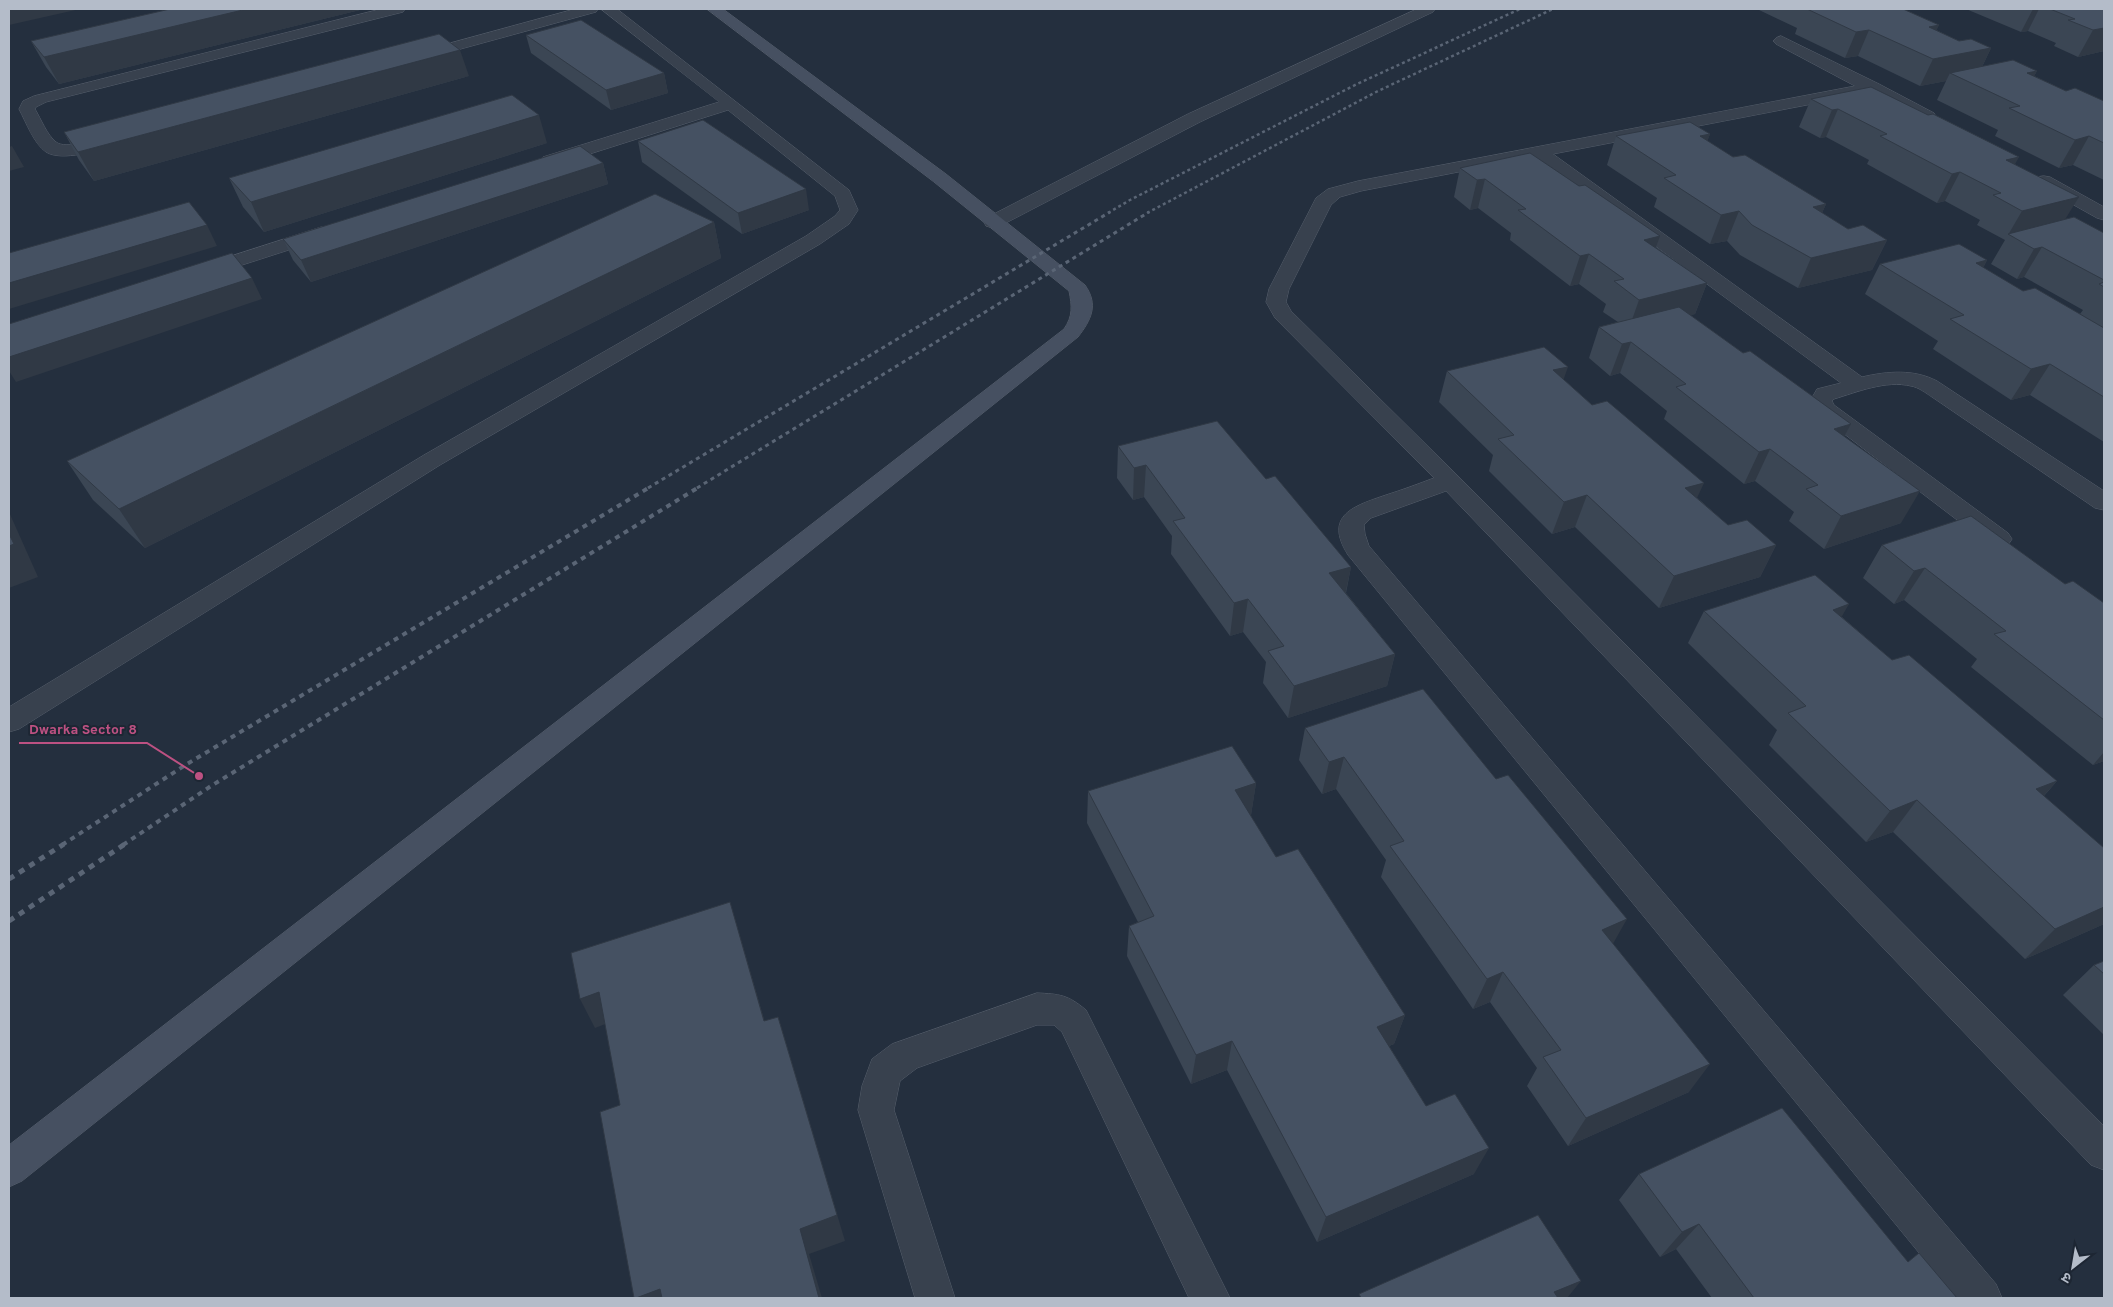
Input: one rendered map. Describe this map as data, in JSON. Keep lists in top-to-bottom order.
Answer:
{
  "places": ["Dwarka Sector 8"],
  "north": "bottom left"
}
